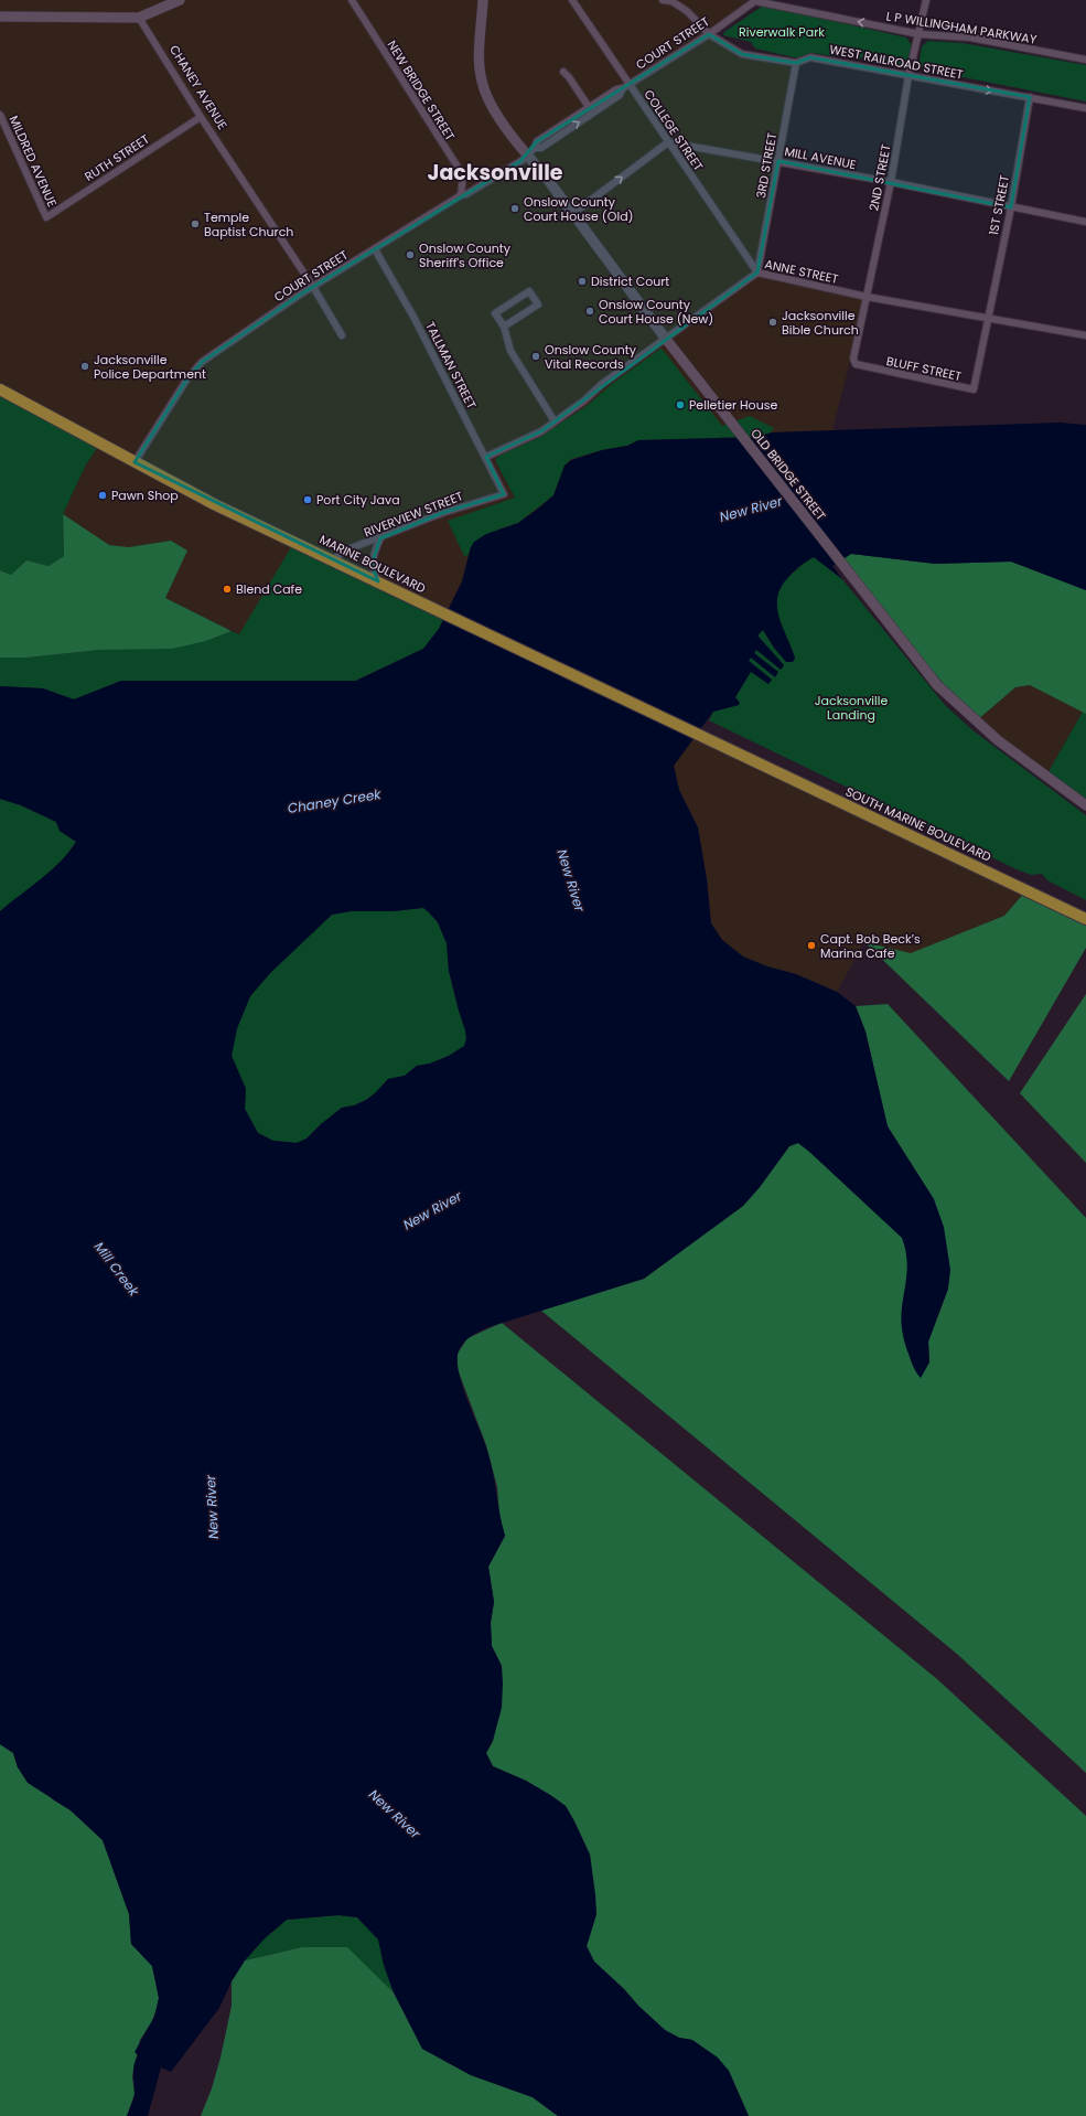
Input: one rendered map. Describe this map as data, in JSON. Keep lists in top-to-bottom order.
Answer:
{
  "streets": {
    "main road": ["OLD BRIDGE STREET", "MARINE BOULEVARD", "SOUTH MARINE BOULEVARD"],
    "street": [
      "L P WILLINGHAM PARKWAY",
      "COURT STREET",
      "WEST RAILROAD STREET",
      "CHANEY AVENUE",
      "NEW BRIDGE STREET",
      "COLLEGE STREET",
      "RUTH STREET",
      "MILL AVENUE",
      "MILDRED AVENUE",
      "3RD STREET",
      "2ND STREET",
      "1ST STREET",
      "ANNE STREET",
      "TALLMAN STREET",
      "BLUFF STREET",
      "RIVERVIEW STREET"
    ]
  },
  "crossings": [
    ["L P WILLINGHAM PARKWAY", "COURT STREET"],
    ["L P WILLINGHAM PARKWAY", "2ND STREET"],
    ["COURT STREET", "WEST RAILROAD STREET"],
    ["COURT STREET", "CHANEY AVENUE"],
    ["COURT STREET", "NEW BRIDGE STREET"],
    ["COURT STREET", "COLLEGE STREET"],
    ["COURT STREET", "TALLMAN STREET"],
    ["COURT STREET", "OLD BRIDGE STREET"],
    ["COURT STREET", "MARINE BOULEVARD"],
    ["WEST RAILROAD STREET", "3RD STREET"],
    ["WEST RAILROAD STREET", "2ND STREET"],
    ["WEST RAILROAD STREET", "1ST STREET"],
    ["CHANEY AVENUE", "RUTH STREET"],
    ["COLLEGE STREET", "MILL AVENUE"],
    ["COLLEGE STREET", "3RD STREET"],
    ["COLLEGE STREET", "ANNE STREET"],
    ["RUTH STREET", "MILDRED AVENUE"],
    ["MILL AVENUE", "3RD STREET"],
    ["MILL AVENUE", "2ND STREET"],
    ["MILL AVENUE", "1ST STREET"],
    ["3RD STREET", "ANNE STREET"],
    ["2ND STREET", "ANNE STREET"],
    ["2ND STREET", "BLUFF STREET"],
    ["1ST STREET", "ANNE STREET"],
    ["1ST STREET", "BLUFF STREET"],
    ["ANNE STREET", "TALLMAN STREET"],
    ["ANNE STREET", "BLUFF STREET"],
    ["ANNE STREET", "OLD BRIDGE STREET"],
    ["TALLMAN STREET", "RIVERVIEW STREET"],
    ["RIVERVIEW STREET", "MARINE BOULEVARD"],
    ["MARINE BOULEVARD", "SOUTH MARINE BOULEVARD"]
  ],
  "one_way": ["L P WILLINGHAM PARKWAY"],
  "districts": ["Jacksonville"],
  "water": ["New River", "Chaney Creek", "Mill Creek"],
  "parks": ["Riverwalk Park", "Jacksonville Landing"],
  "places": [
    "Onslow County Court House (Old)",
    "Temple Baptist Church",
    "Onslow County Sheriff's Office",
    "District Court",
    "Onslow County Court House (New)",
    "Jacksonville Bible Church",
    "Onslow County Vital Records",
    "Jacksonville Police Department",
    "Pelletier House",
    "Pawn Shop",
    "Port City Java",
    "Blend Cafe",
    "Capt. Bob Beck’s Marina Cafe"
  ]
}
